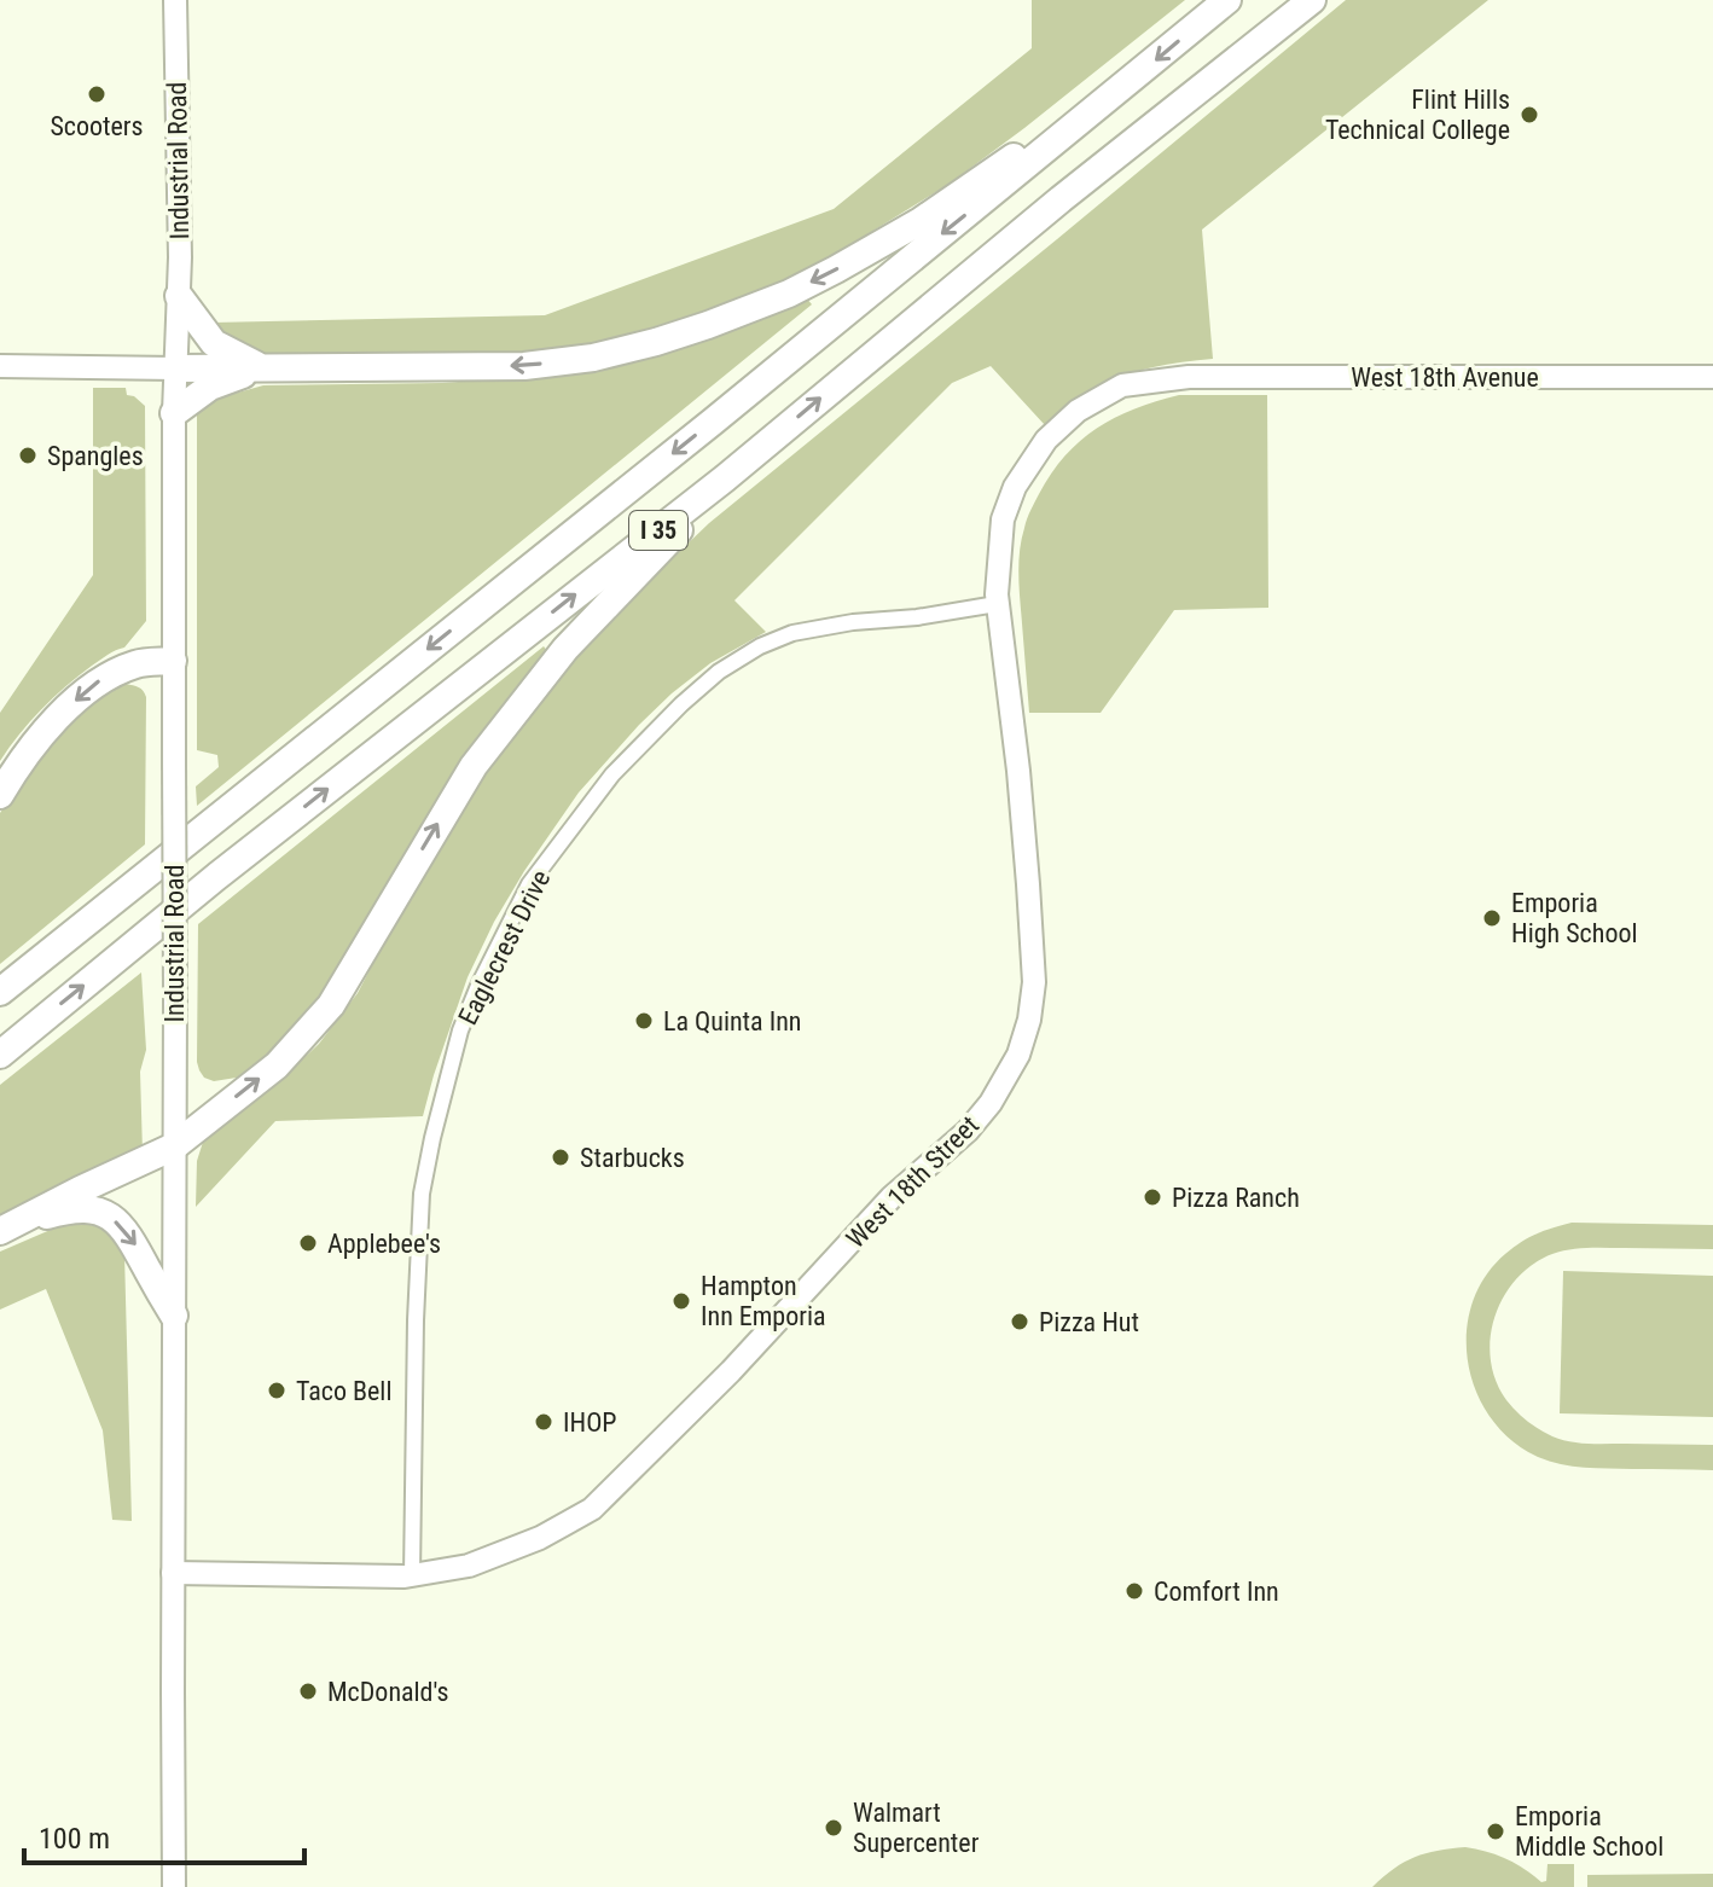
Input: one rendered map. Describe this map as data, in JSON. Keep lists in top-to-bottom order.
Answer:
{
  "streets": {
    "highway": ["I 35"],
    "street": [
      "Industrial Road",
      "West 18th Avenue",
      "Eaglecrest Drive",
      "West 18th Street"
    ]
  },
  "crossings": [
    ["Industrial Road", "West 18th Street"],
    ["West 18th Avenue", "West 18th Street"],
    ["Eaglecrest Drive", "West 18th Street"]
  ],
  "places": [
    "Scooters",
    "Flint Hills Technical College",
    "Spangles",
    "Emporia High School",
    "La Quinta Inn",
    "Starbucks",
    "Pizza Ranch",
    "Applebee's",
    "Hampton Inn Emporia",
    "Pizza Hut",
    "Taco Bell",
    "IHOP",
    "Comfort Inn",
    "McDonald's",
    "Walmart Supercenter",
    "Emporia Middle School"
  ],
  "scale_bar": "100 m"
}
